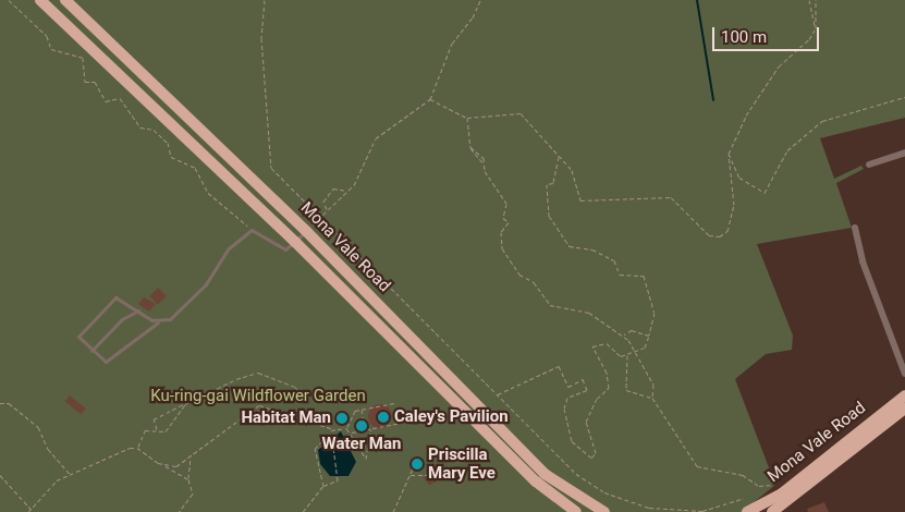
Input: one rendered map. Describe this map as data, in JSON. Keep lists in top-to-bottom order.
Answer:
{
  "streets": {
    "highway": ["Mona Vale Road"]
  },
  "parks": ["Ku-ring-gai Wildflower Garden"],
  "places": [
    "Caley's Pavilion",
    "Habitat Man",
    "Water Man",
    "Priscilla Mary Eve"
  ],
  "scale_bar": "100 m"
}
